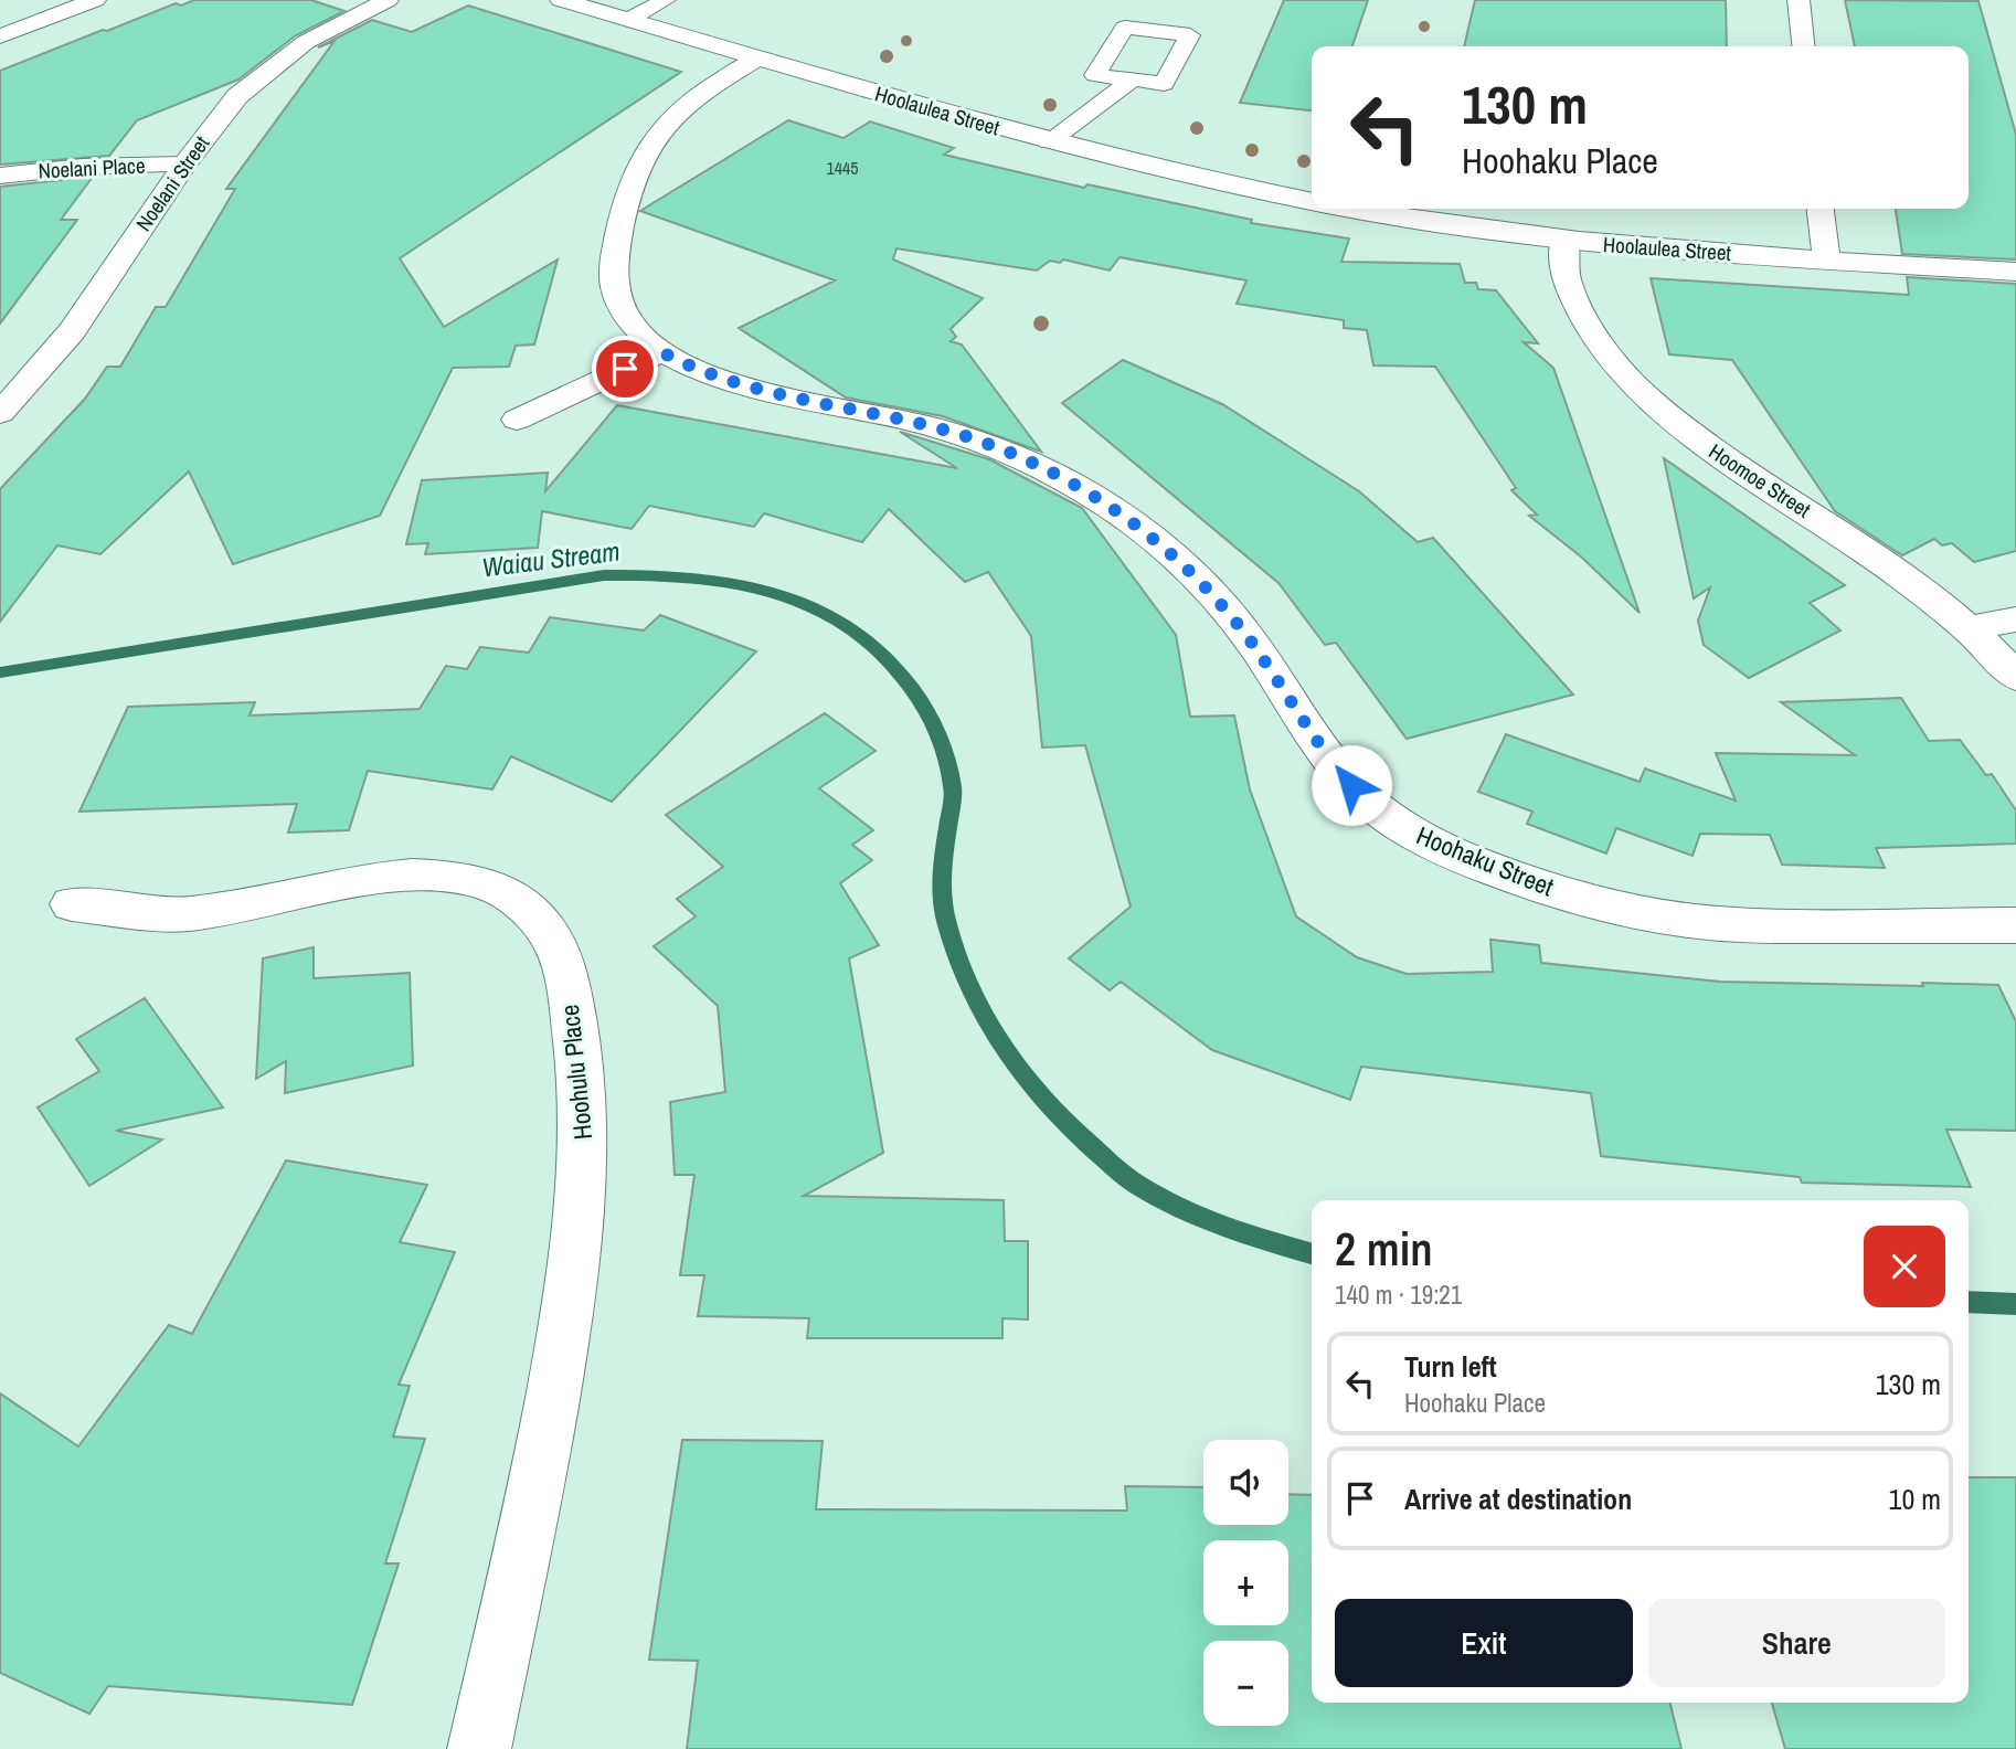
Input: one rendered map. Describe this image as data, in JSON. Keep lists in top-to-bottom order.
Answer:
{
  "streets": {
    "street": [
      "Hoolaulea Street",
      "Noelani Place",
      "Noelani Street",
      "Hoomoe Street",
      "Hoohaku Street",
      "Hoohulu Place"
    ]
  },
  "crossings": [
    ["Hoolaulea Street", "Hoomoe Street"],
    ["Hoolaulea Street", "Hoohaku Street"],
    ["Noelani Place", "Noelani Street"]
  ],
  "water": ["Waiau Stream"],
  "house_numbers": ["1445"],
  "page": {
    "turn": ["130 m", "Hoohaku Place"],
    "heading": ["2 min", "140 m · 19:21"],
    "list": [
      {
        "name": "Turn left",
        "note": "Hoohaku Place",
        "value": "130 m"
      },
      {
        "name": "Arrive at destination",
        "value": "10 m"
      }
    ],
    "map_buttons": ["+", "−"],
    "buttons": ["Exit", "Share"]
  }
}
